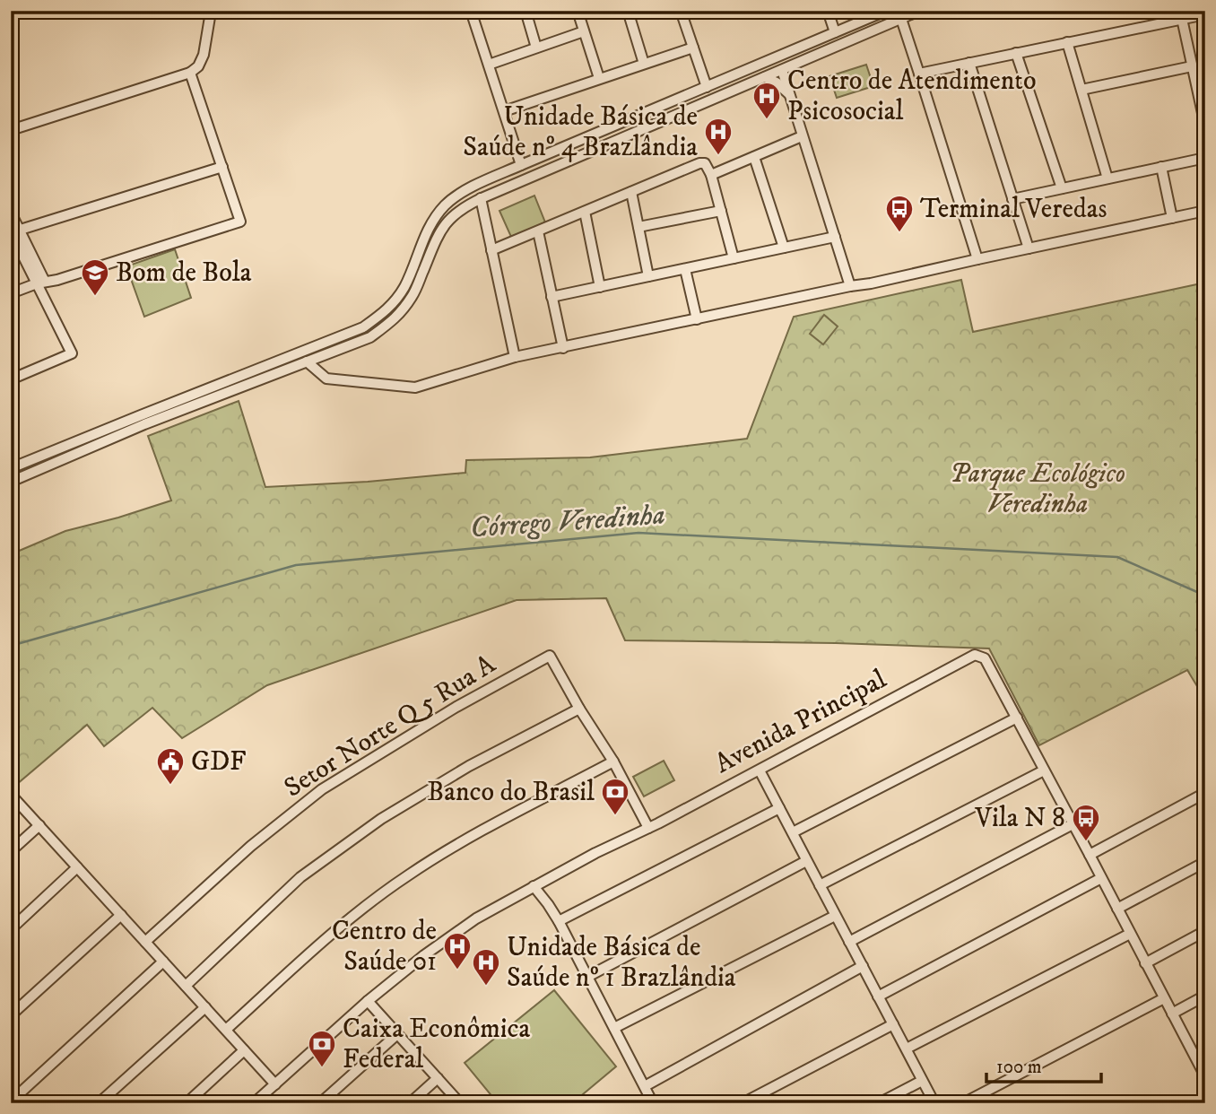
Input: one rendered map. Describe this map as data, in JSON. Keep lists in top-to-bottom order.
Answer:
{
  "streets": {
    "street": ["Avenida Principal", "Setor Norte Q 5 Rua A"]
  },
  "water": ["Córrego Veredinha"],
  "parks": ["Parque Ecológico Veredinha"],
  "places": {
    "hospital": [
      "Centro de Atendimento Psicosocial",
      "Unidade Básica de Saúde nº 4 Brazlândia",
      "Centro de Saúde 01",
      "Unidade Básica de Saúde nº 1 Brazlândia"
    ],
    "bus stop": ["Terminal Veredas", "Vila N 8"],
    "school or university": ["Bom de Bola"],
    "public building": ["GDF"],
    "bank": ["Banco do Brasil", "Caixa Econômica Federal"]
  },
  "scale_bar": "100 m"
}
